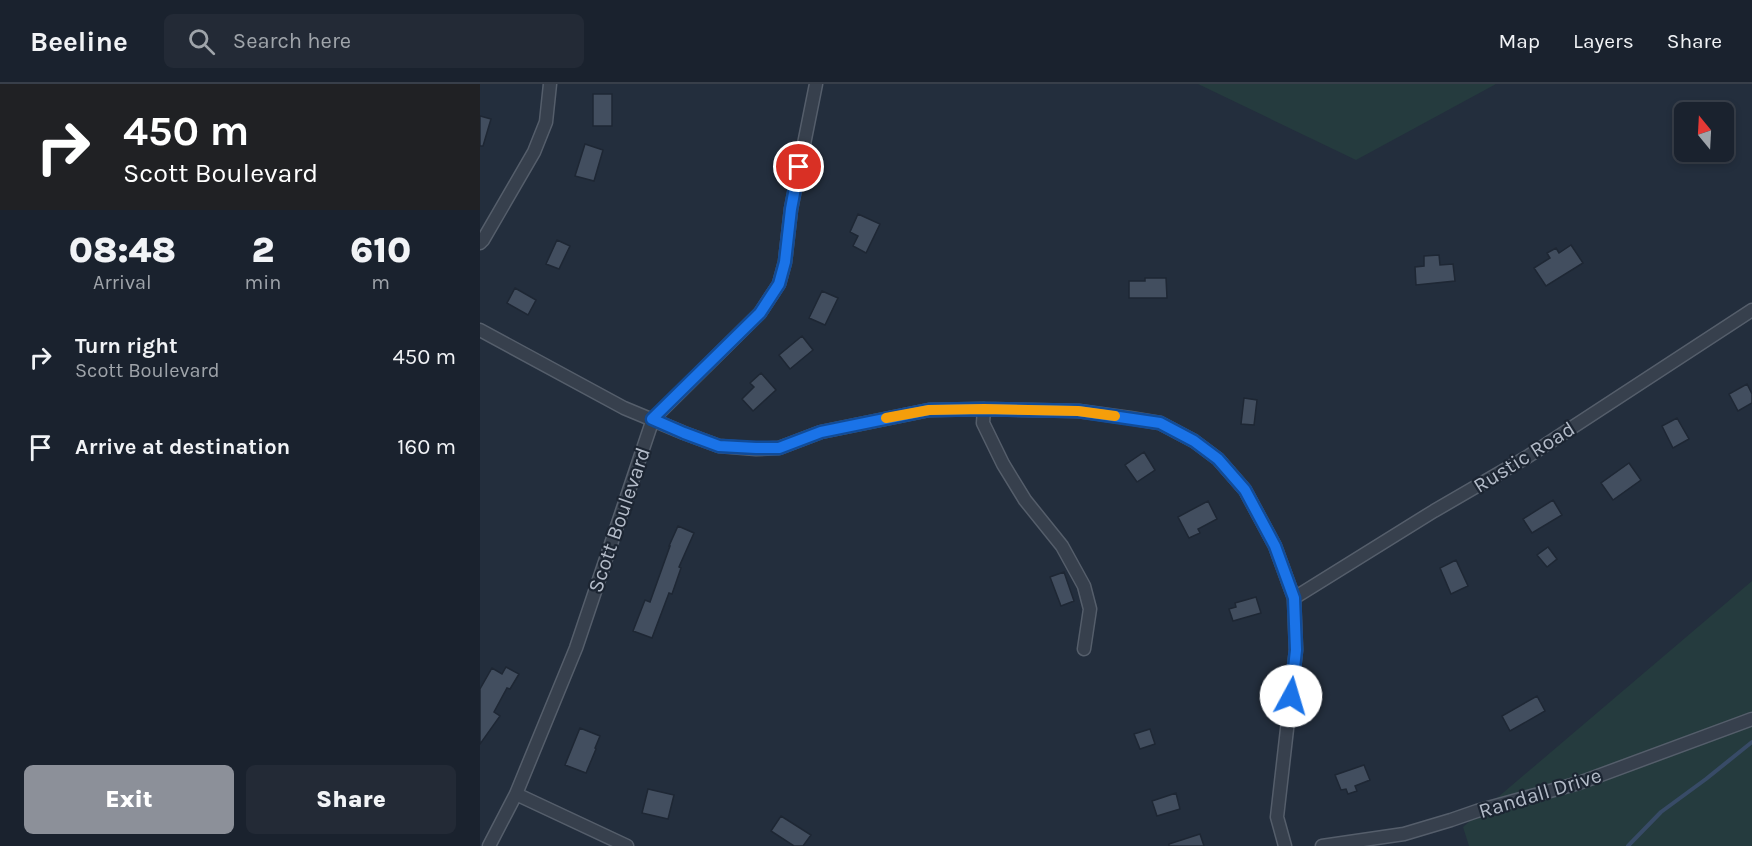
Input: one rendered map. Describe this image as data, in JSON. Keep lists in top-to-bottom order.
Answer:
{
  "streets": {
    "street": ["Rustic Road", "Scott Boulevard", "Randall Drive"]
  },
  "north": "top",
  "page": {
    "header": "Beeline",
    "search": "Search here",
    "nav": ["Map", "Layers", "Share"],
    "turn": ["450 m", "Scott Boulevard"],
    "eta": [
      "08:48",
      "Arrival",
      "2",
      "min",
      "610",
      "m"
    ],
    "list": [
      {
        "name": "Turn right",
        "note": "Scott Boulevard",
        "value": "450 m"
      },
      {
        "name": "Arrive at destination",
        "value": "160 m"
      }
    ],
    "buttons": ["Exit", "Share"]
  }
}
